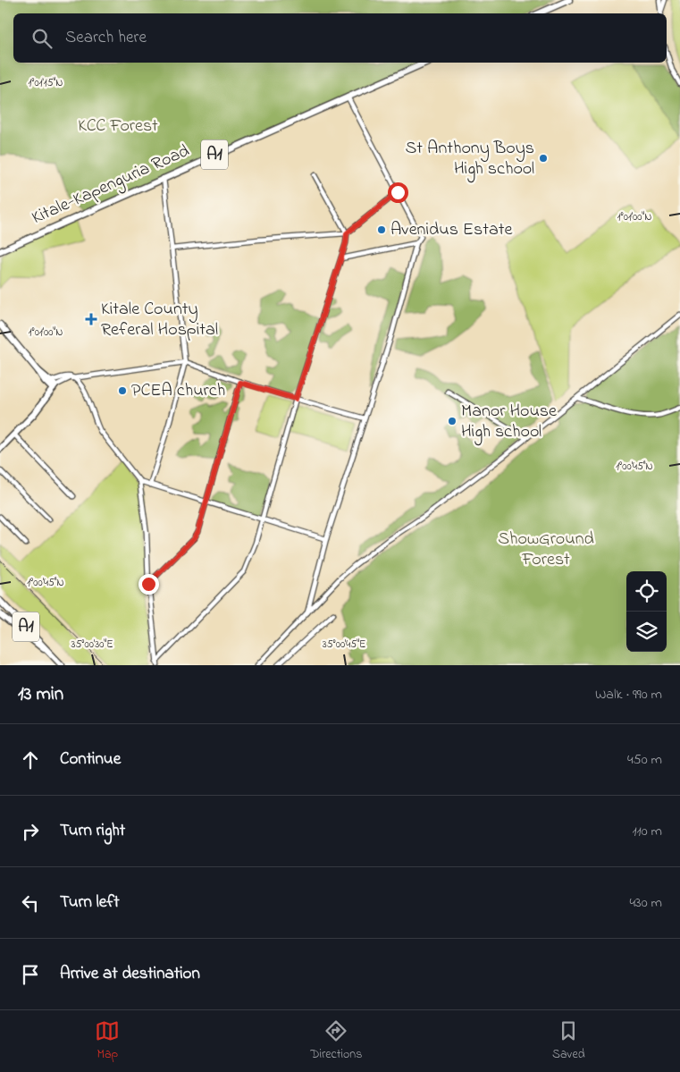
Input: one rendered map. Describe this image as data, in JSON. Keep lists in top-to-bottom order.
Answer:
{
  "streets": {
    "highway": ["A1", "Kitale-Kapenguria Road"]
  },
  "parks": ["KCC Forest", "ShowGround Forest"],
  "places": {
    "other": [
      "St Anthony Boys High school",
      "Avenidus Estate",
      "PCEA church",
      "Manor House High school"
    ],
    "health": ["Kitale County Referal Hospital"]
  },
  "page": {
    "search": "Search here",
    "heading": ["13 min", "Walk · 990 m"],
    "list": [
      ["Continue", "450 m"],
      ["Turn right", "110 m"],
      ["Turn left", "430 m"],
      "Arrive at destination"
    ],
    "nav": ["Map", "Directions", "Saved"]
  },
  "coordinates": [
    "1°01'15\"N",
    "1°01'00\"N",
    "1°00'45\"N",
    "35°00'30\"E",
    "35°00'45\"E"
  ]
}
